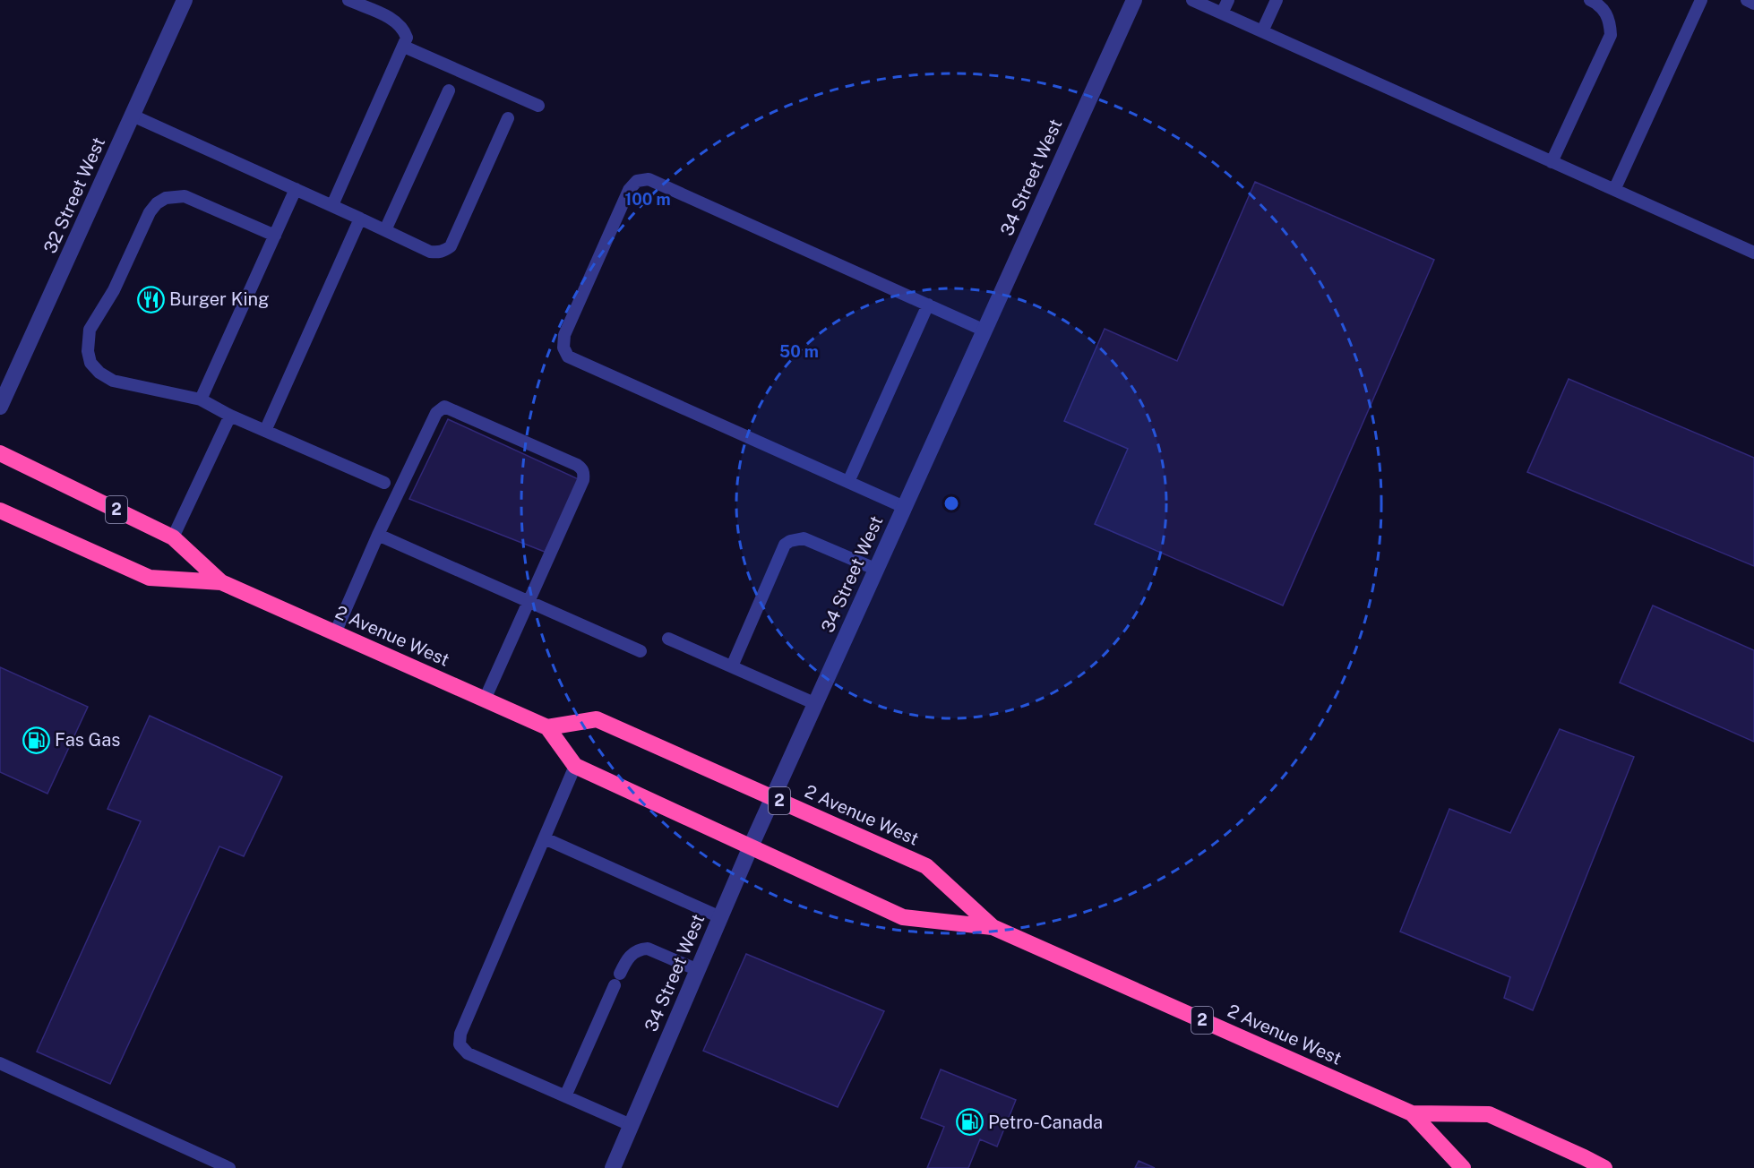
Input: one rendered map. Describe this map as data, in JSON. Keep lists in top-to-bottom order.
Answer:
{
  "streets": {
    "highway": ["2", "2 Avenue West"],
    "street": ["34 Street West", "32 Street West"]
  },
  "crossings": [
    ["34 Street West", "2 Avenue West"]
  ],
  "places": {
    "restaurant": ["Burger King"],
    "fuel station": ["Fas Gas", "Petro-Canada"]
  },
  "rings": ["100 m", "50 m"]
}
